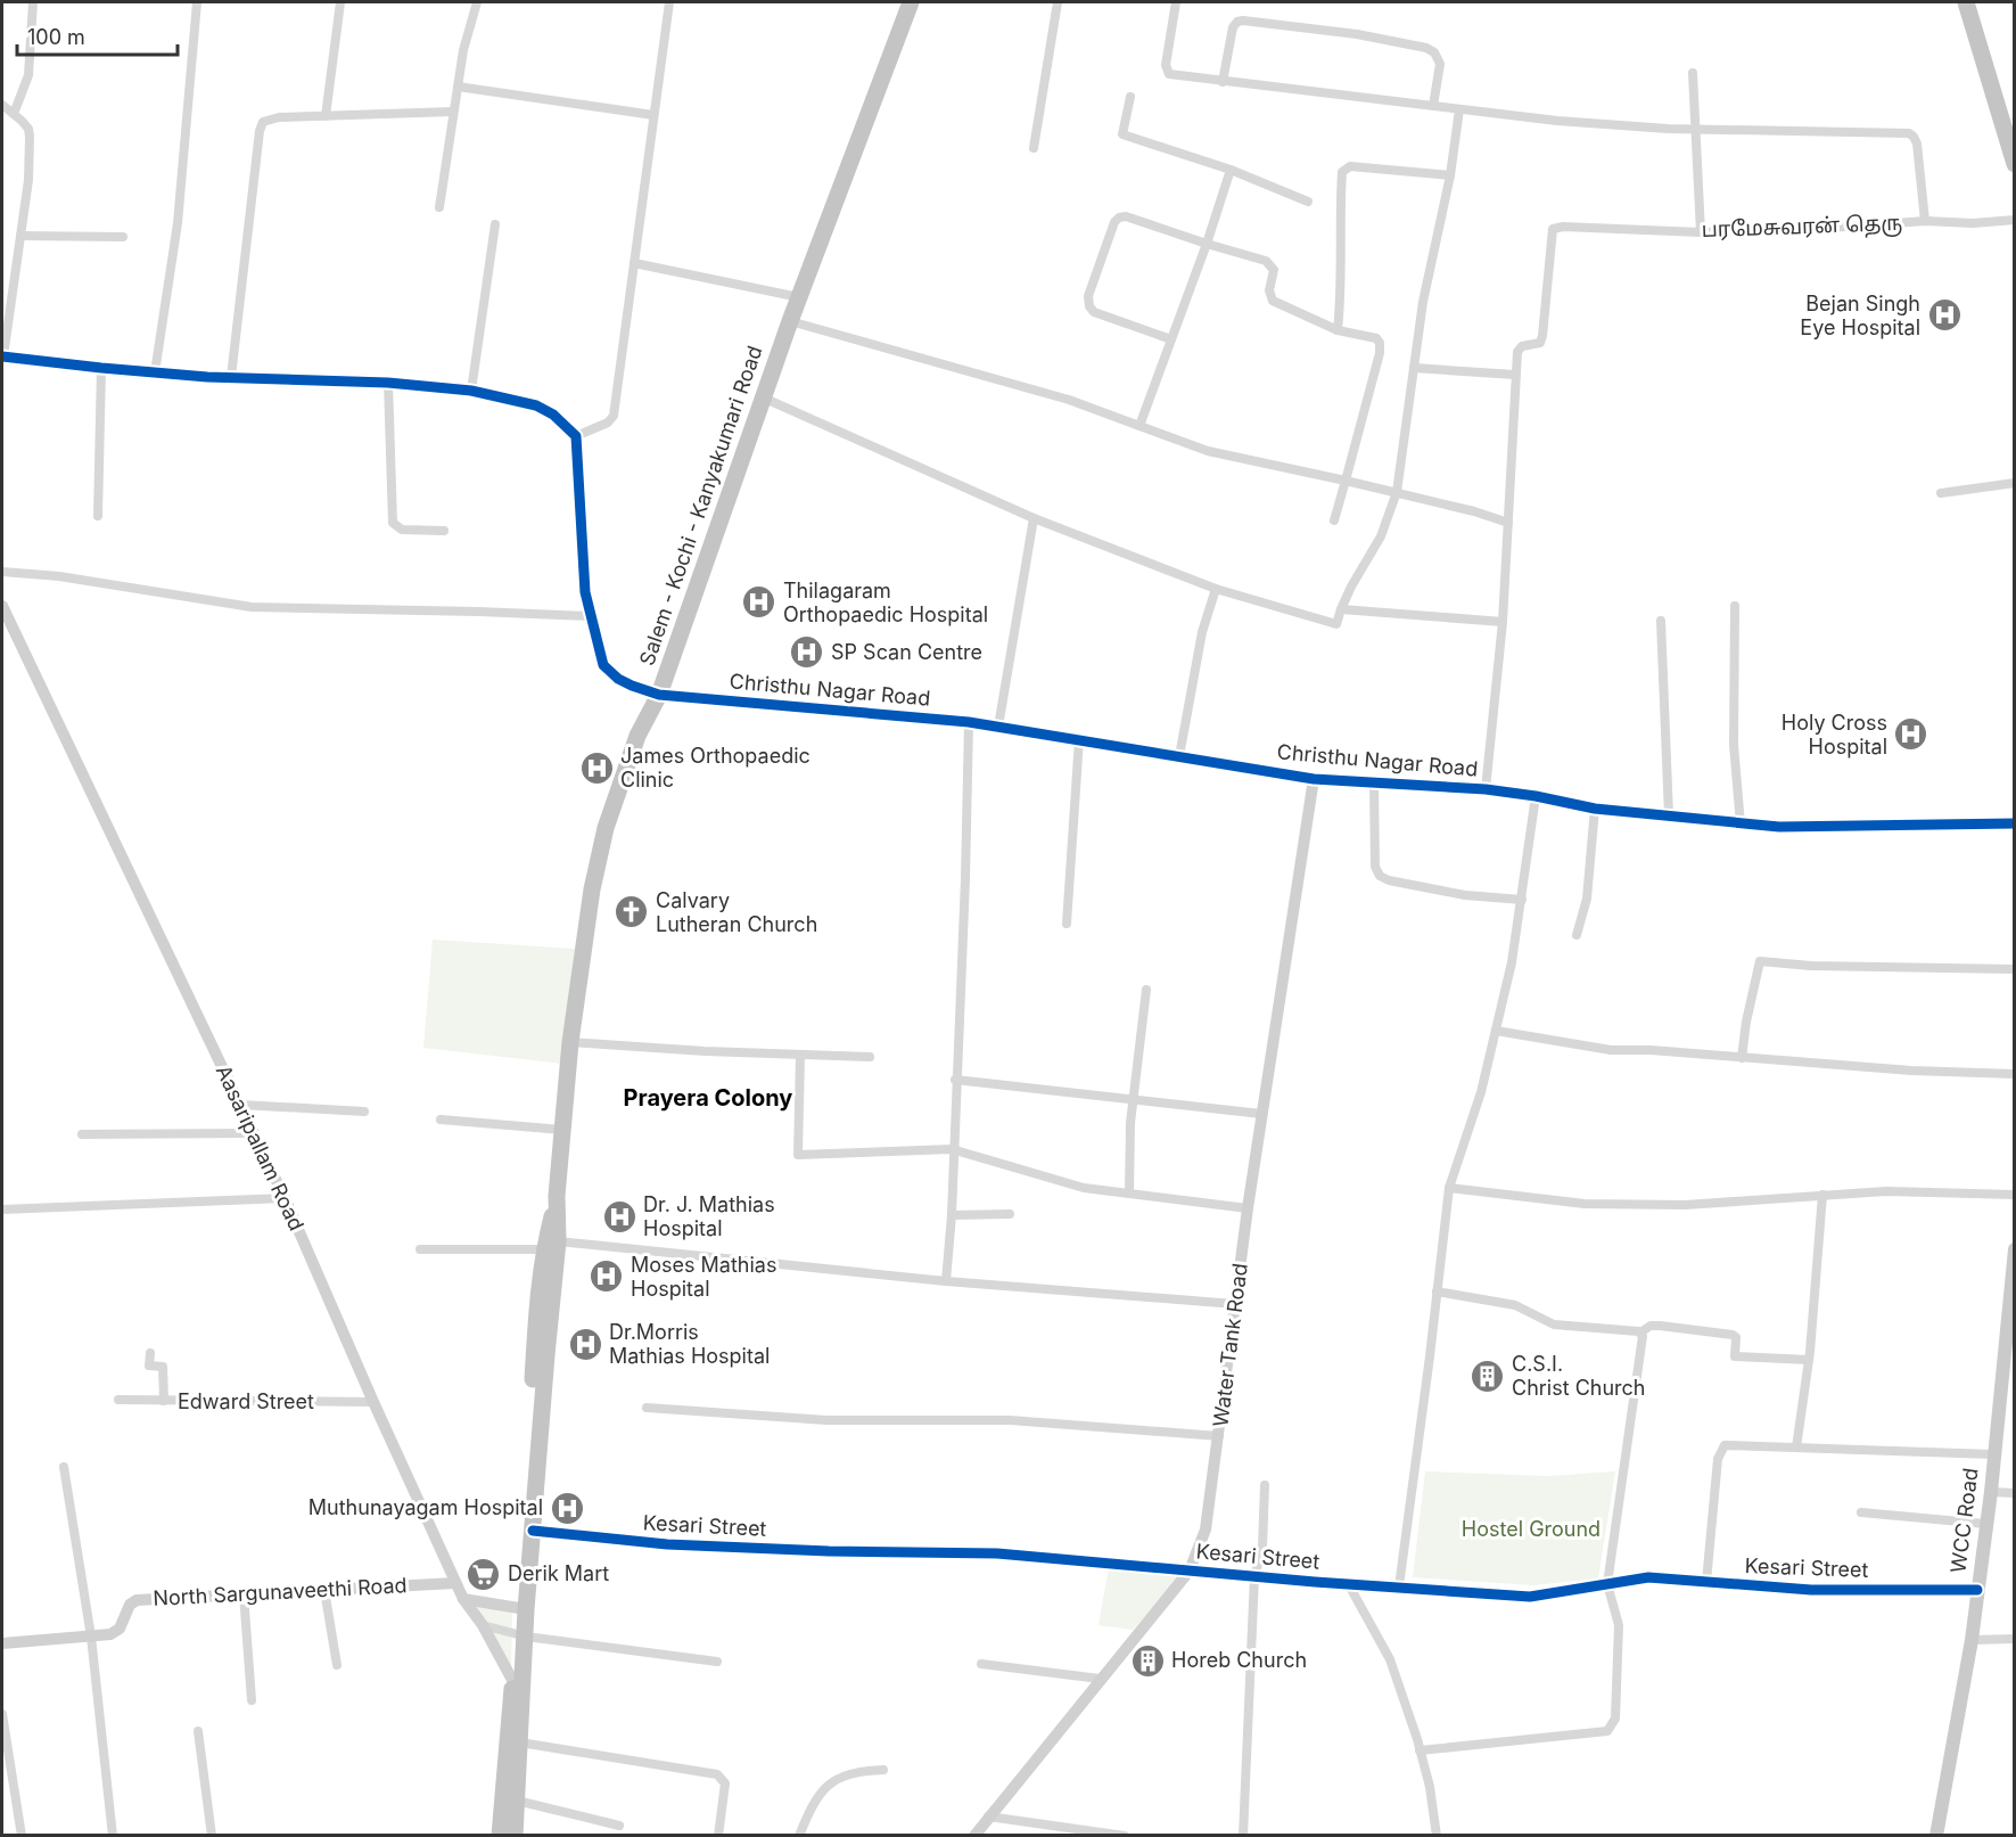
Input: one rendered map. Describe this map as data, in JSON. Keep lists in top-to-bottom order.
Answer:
{
  "streets": {
    "highway": ["Salem - Kochi - Kanyakumari Road"],
    "main road": ["WCC Road"],
    "street": [
      "பரமேசுவரன் தெரு",
      "Christhu Nagar Road",
      "Aasaripallam Road",
      "Water Tank Road",
      "Edward Street",
      "Kesari Street",
      "North Sargunaveethi Road"
    ]
  },
  "crossings": [
    ["Salem - Kochi - Kanyakumari Road", "Christhu Nagar Road"],
    ["Salem - Kochi - Kanyakumari Road", "Aasaripallam Road"],
    ["Salem - Kochi - Kanyakumari Road", "Kesari Street"],
    ["Christhu Nagar Road", "Water Tank Road"],
    ["Aasaripallam Road", "Edward Street"],
    ["Aasaripallam Road", "North Sargunaveethi Road"],
    ["Water Tank Road", "Kesari Street"],
    ["WCC Road", "Kesari Street"]
  ],
  "districts": ["Prayera Colony"],
  "parks": ["Hostel Ground"],
  "places": {
    "hospital": [
      "Bejan Singh Eye Hospital",
      "Thilagaram Orthopaedic Hospital",
      "SP Scan Centre",
      "Holy Cross Hospital",
      "James Orthopaedic Clinic",
      "Dr. J. Mathias Hospital",
      "Moses Mathias Hospital",
      "Dr.Morris Mathias Hospital",
      "Muthunayagam Hospital"
    ],
    "church": ["Calvary Lutheran Church"],
    "building": ["C.S.I. Christ Church", "Horeb Church"],
    "supermarket": ["Derik Mart"]
  },
  "scale_bar": "100 m"
}
